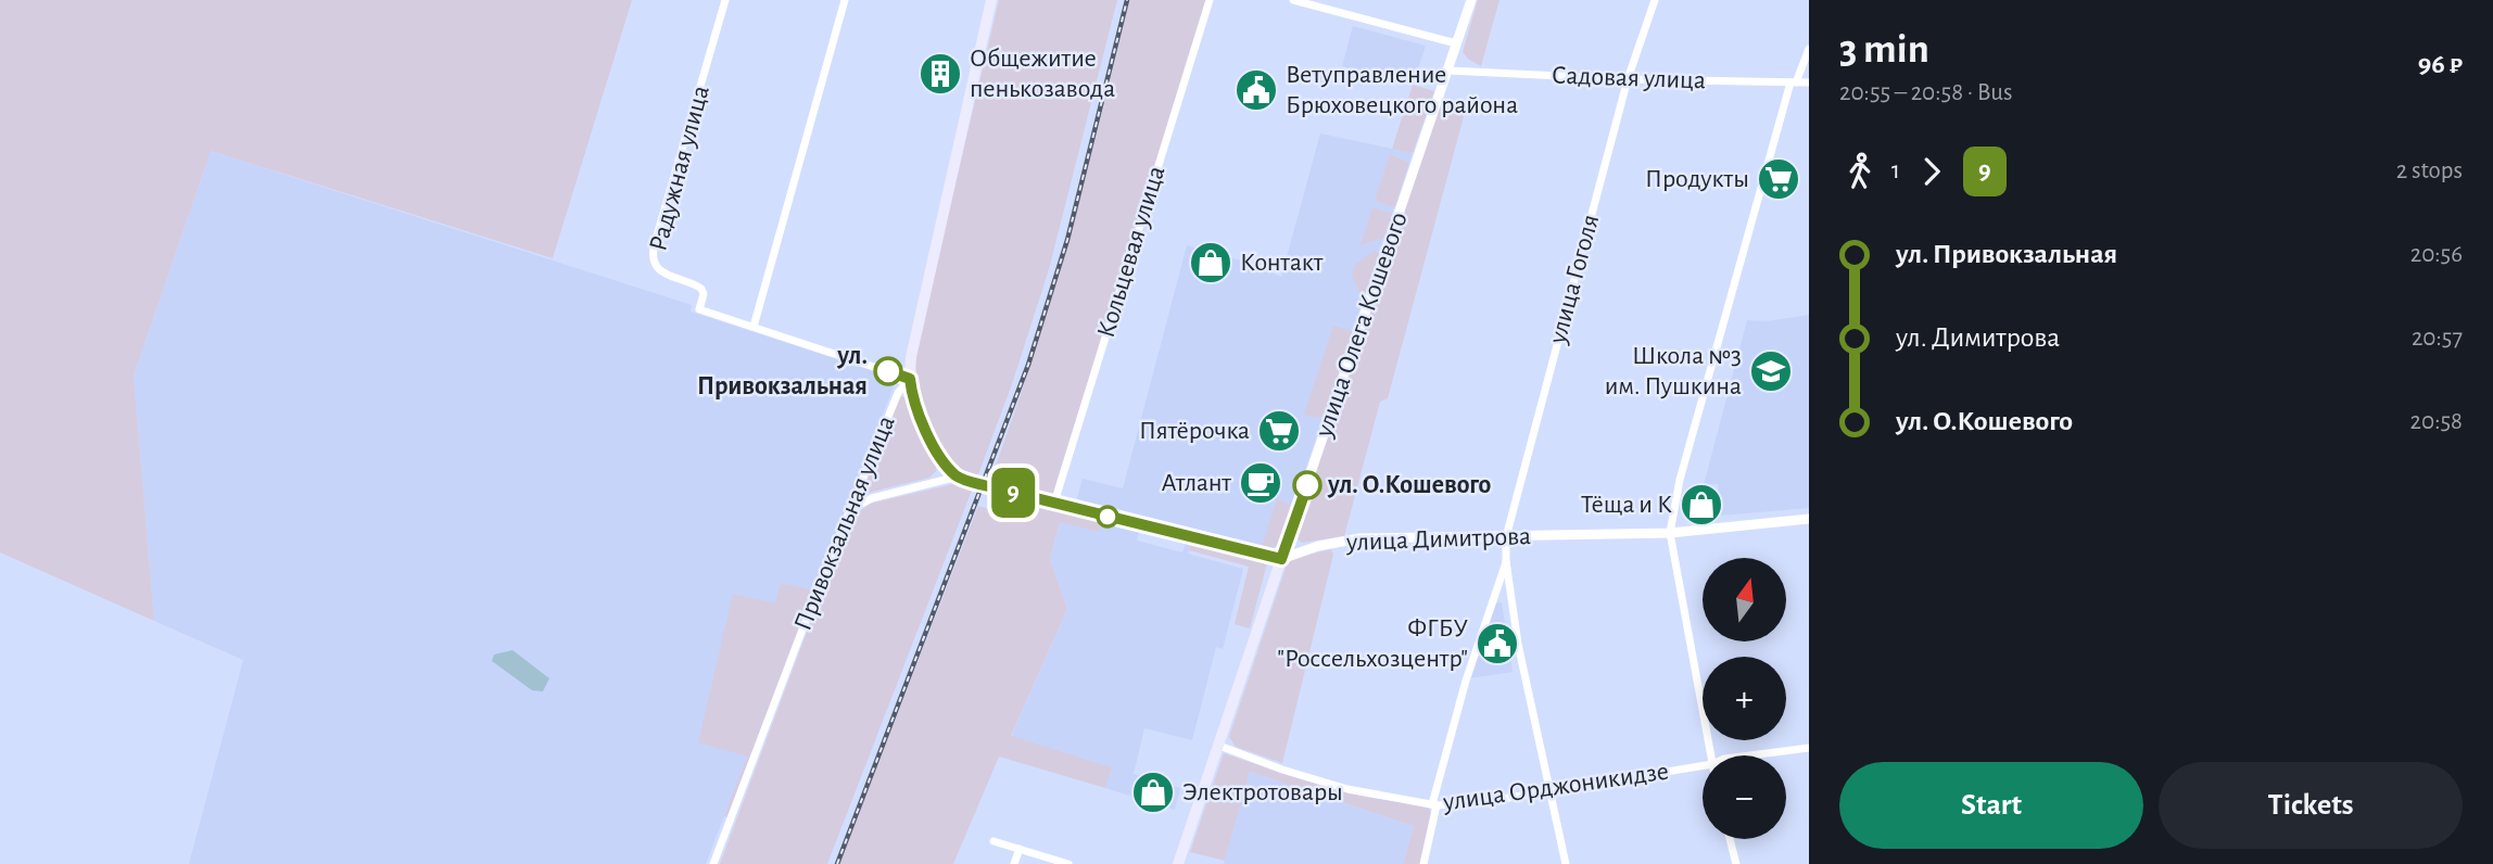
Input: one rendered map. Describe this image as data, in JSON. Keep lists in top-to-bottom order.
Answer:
{
  "streets": {
    "main road": ["улица Олега Кошевого", "Привокзальная улица"],
    "street": [
      "Садовая улица",
      "Радужная улица",
      "Кольцевая улица",
      "улица Гоголя",
      "улица Димитрова",
      "улица Орджоникидзе"
    ]
  },
  "crossings": [
    ["Садовая улица", "улица Гоголя"],
    ["Садовая улица", "улица Олега Кошевого"],
    ["улица Гоголя", "улица Димитрова"],
    ["улица Гоголя", "улица Орджоникидзе"],
    ["улица Олега Кошевого", "улица Димитрова"],
    ["улица Олега Кошевого", "улица Орджоникидзе"]
  ],
  "places": {
    "building": ["Общежитие пенькозавода"],
    "public building": ["Ветуправление Брюховецкого района", "ФГБУ \"Россельхозцентр\""],
    "supermarket": ["Продукты", "Пятёрочка"],
    "shop": ["Контакт", "Тёща и К", "Электротовары"],
    "other": ["ул. Привокзальная", "ул. О.Кошевого"],
    "school or university": ["Школа №3 им. Пушкина"],
    "cafe": ["Атлант"]
  },
  "lines": ["bus line 9"],
  "north": "top",
  "page": {
    "on_map": "9",
    "heading": ["3 min", "20:55 – 20:58 · Bus", "96 ₽"],
    "legs": ["1", "9", "2 stops"],
    "list": [
      {
        "name": "ул. Привокзальная",
        "value": "20:56"
      },
      {
        "name": "ул. Димитрова",
        "value": "20:57"
      },
      {
        "name": "ул. О.Кошевого",
        "value": "20:58"
      }
    ],
    "map_buttons": ["+", "−"],
    "buttons": ["Start", "Tickets"]
  }
}
